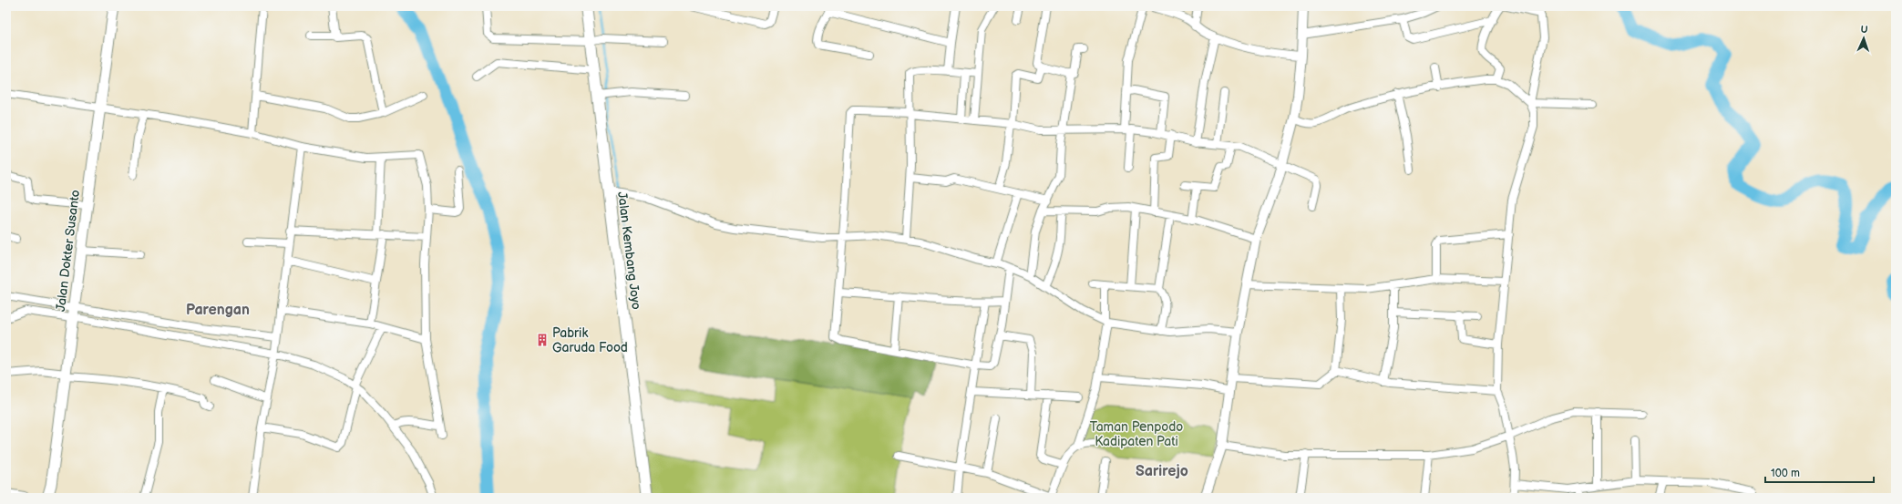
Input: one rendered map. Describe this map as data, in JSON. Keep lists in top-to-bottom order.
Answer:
{
  "streets": {
    "main road": ["Jalan Dokter Susanto", "Jalan Kembang Joyo"]
  },
  "districts": ["Parengan", "Sarirejo"],
  "parks": ["Taman Penpodo Kadipaten Pati"],
  "places": {
    "building": ["Pabrik Garuda Food"]
  },
  "scale_bar": "100 m",
  "north": "top"
}
